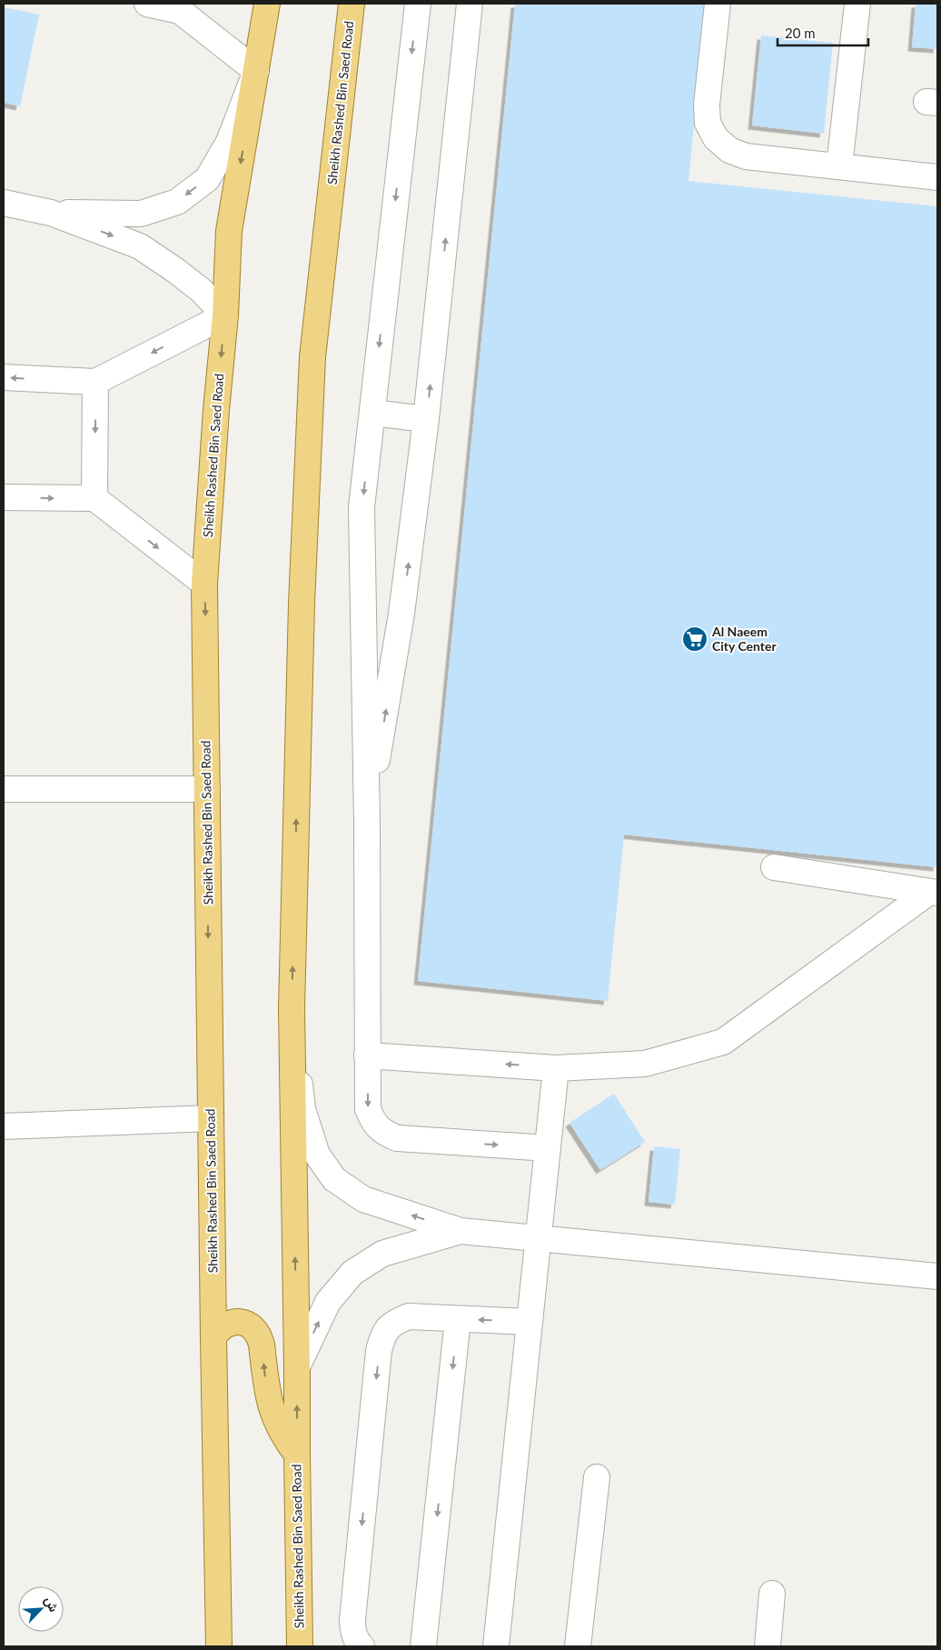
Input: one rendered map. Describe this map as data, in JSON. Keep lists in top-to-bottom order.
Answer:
{
  "streets": {
    "main road": ["Sheikh Rashed Bin Saed Road"]
  },
  "places": {
    "supermarket": ["Al Naeem City Center"]
  },
  "scale_bar": "20 m",
  "north": "top right"
}
